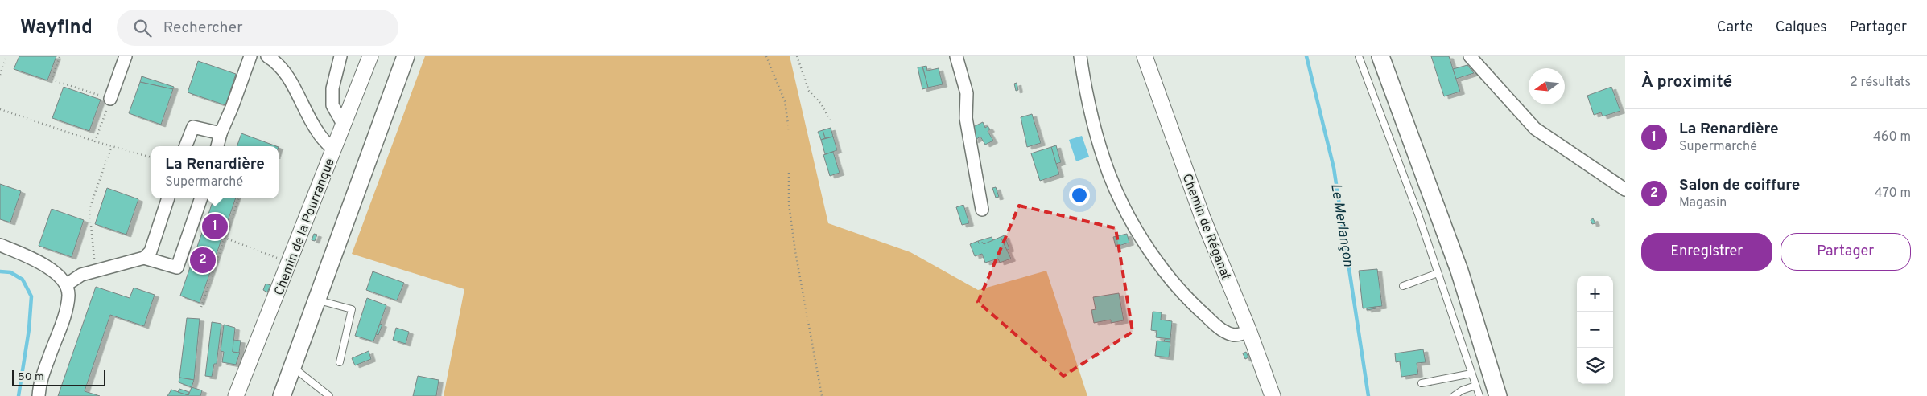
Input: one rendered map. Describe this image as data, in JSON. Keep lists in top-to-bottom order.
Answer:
{
  "streets": {
    "street": ["Chemin de la Pourranque", "Chemin de Réganat"]
  },
  "water": ["Le Merlançon"],
  "scale_bar": "50 m",
  "north": "left",
  "page": {
    "header": "Wayfind",
    "search": "Rechercher",
    "nav": ["Carte", "Calques", "Partager"],
    "heading": ["À proximité", "2 résultats"],
    "list": [
      {
        "mark": "1",
        "name": "La Renardière",
        "note": "Supermarché",
        "value": "460 m"
      },
      {
        "mark": "2",
        "name": "Salon de coiffure",
        "note": "Magasin",
        "value": "470 m"
      }
    ],
    "popup": ["La Renardière", "Supermarché"],
    "pins": ["1", "2"],
    "buttons": ["Enregistrer", "Partager"],
    "map_buttons": ["+", "−"],
    "scale": "50 m"
  }
}
